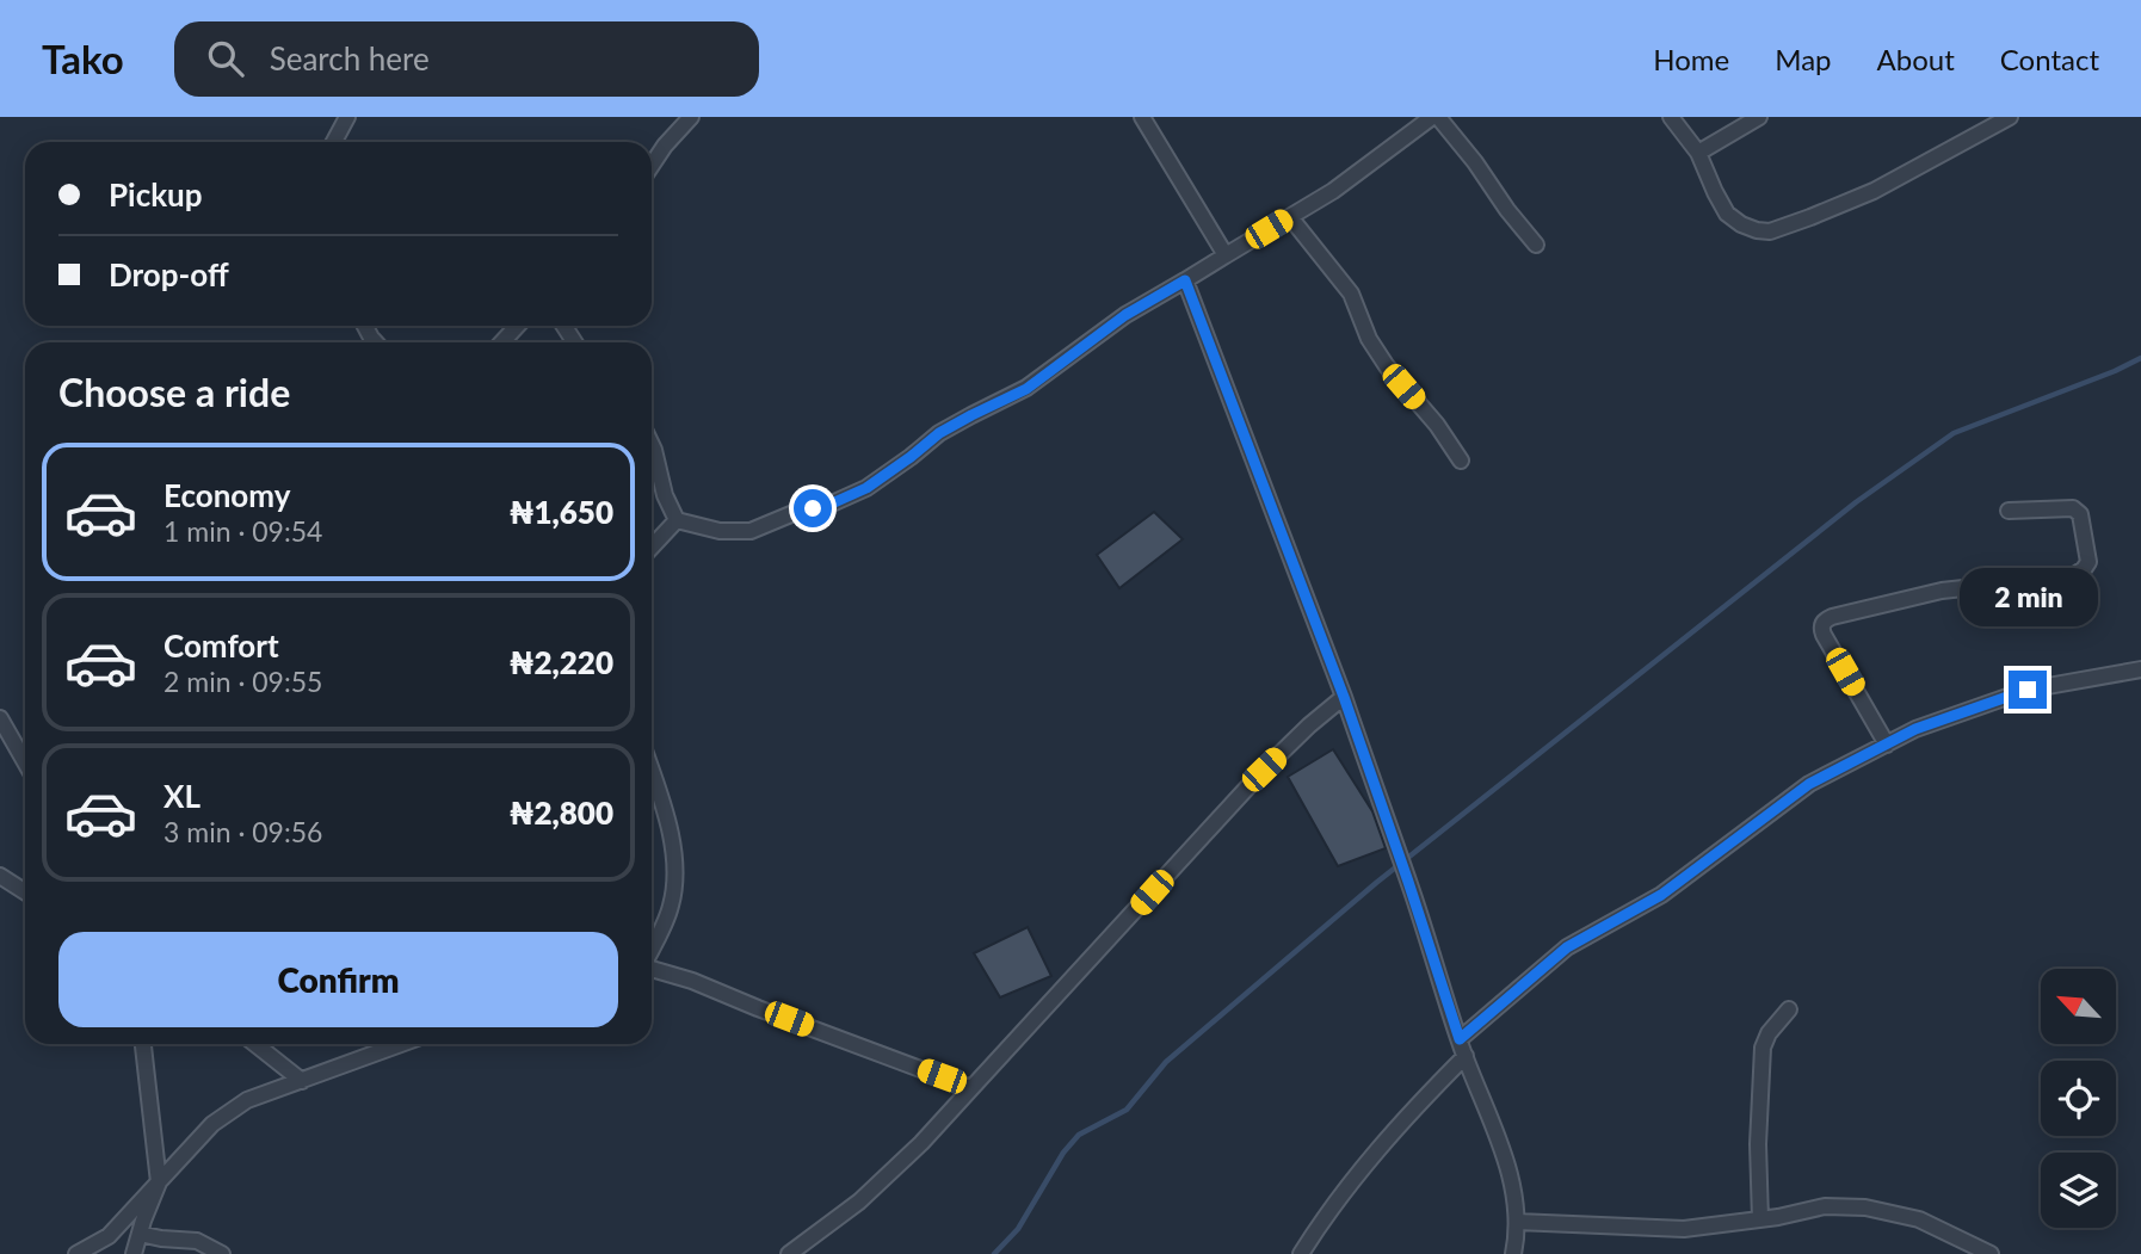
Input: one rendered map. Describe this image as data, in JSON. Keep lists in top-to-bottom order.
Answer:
{
  "north": "top left",
  "page": {
    "header": "Tako",
    "search": "Search here",
    "nav": [
      "Home",
      "Map",
      "About",
      "Contact"
    ],
    "banner": ["Pickup", "Drop-off"],
    "heading": "Choose a ride",
    "list": [
      {
        "name": "Economy",
        "note": "1 min · 09:54",
        "value": "₦1,650"
      },
      {
        "name": "Comfort",
        "note": "2 min · 09:55",
        "value": "₦2,220"
      },
      {
        "name": "XL",
        "note": "3 min · 09:56",
        "value": "₦2,800"
      }
    ],
    "bubble": "2 min",
    "buttons": "Confirm"
  }
}
